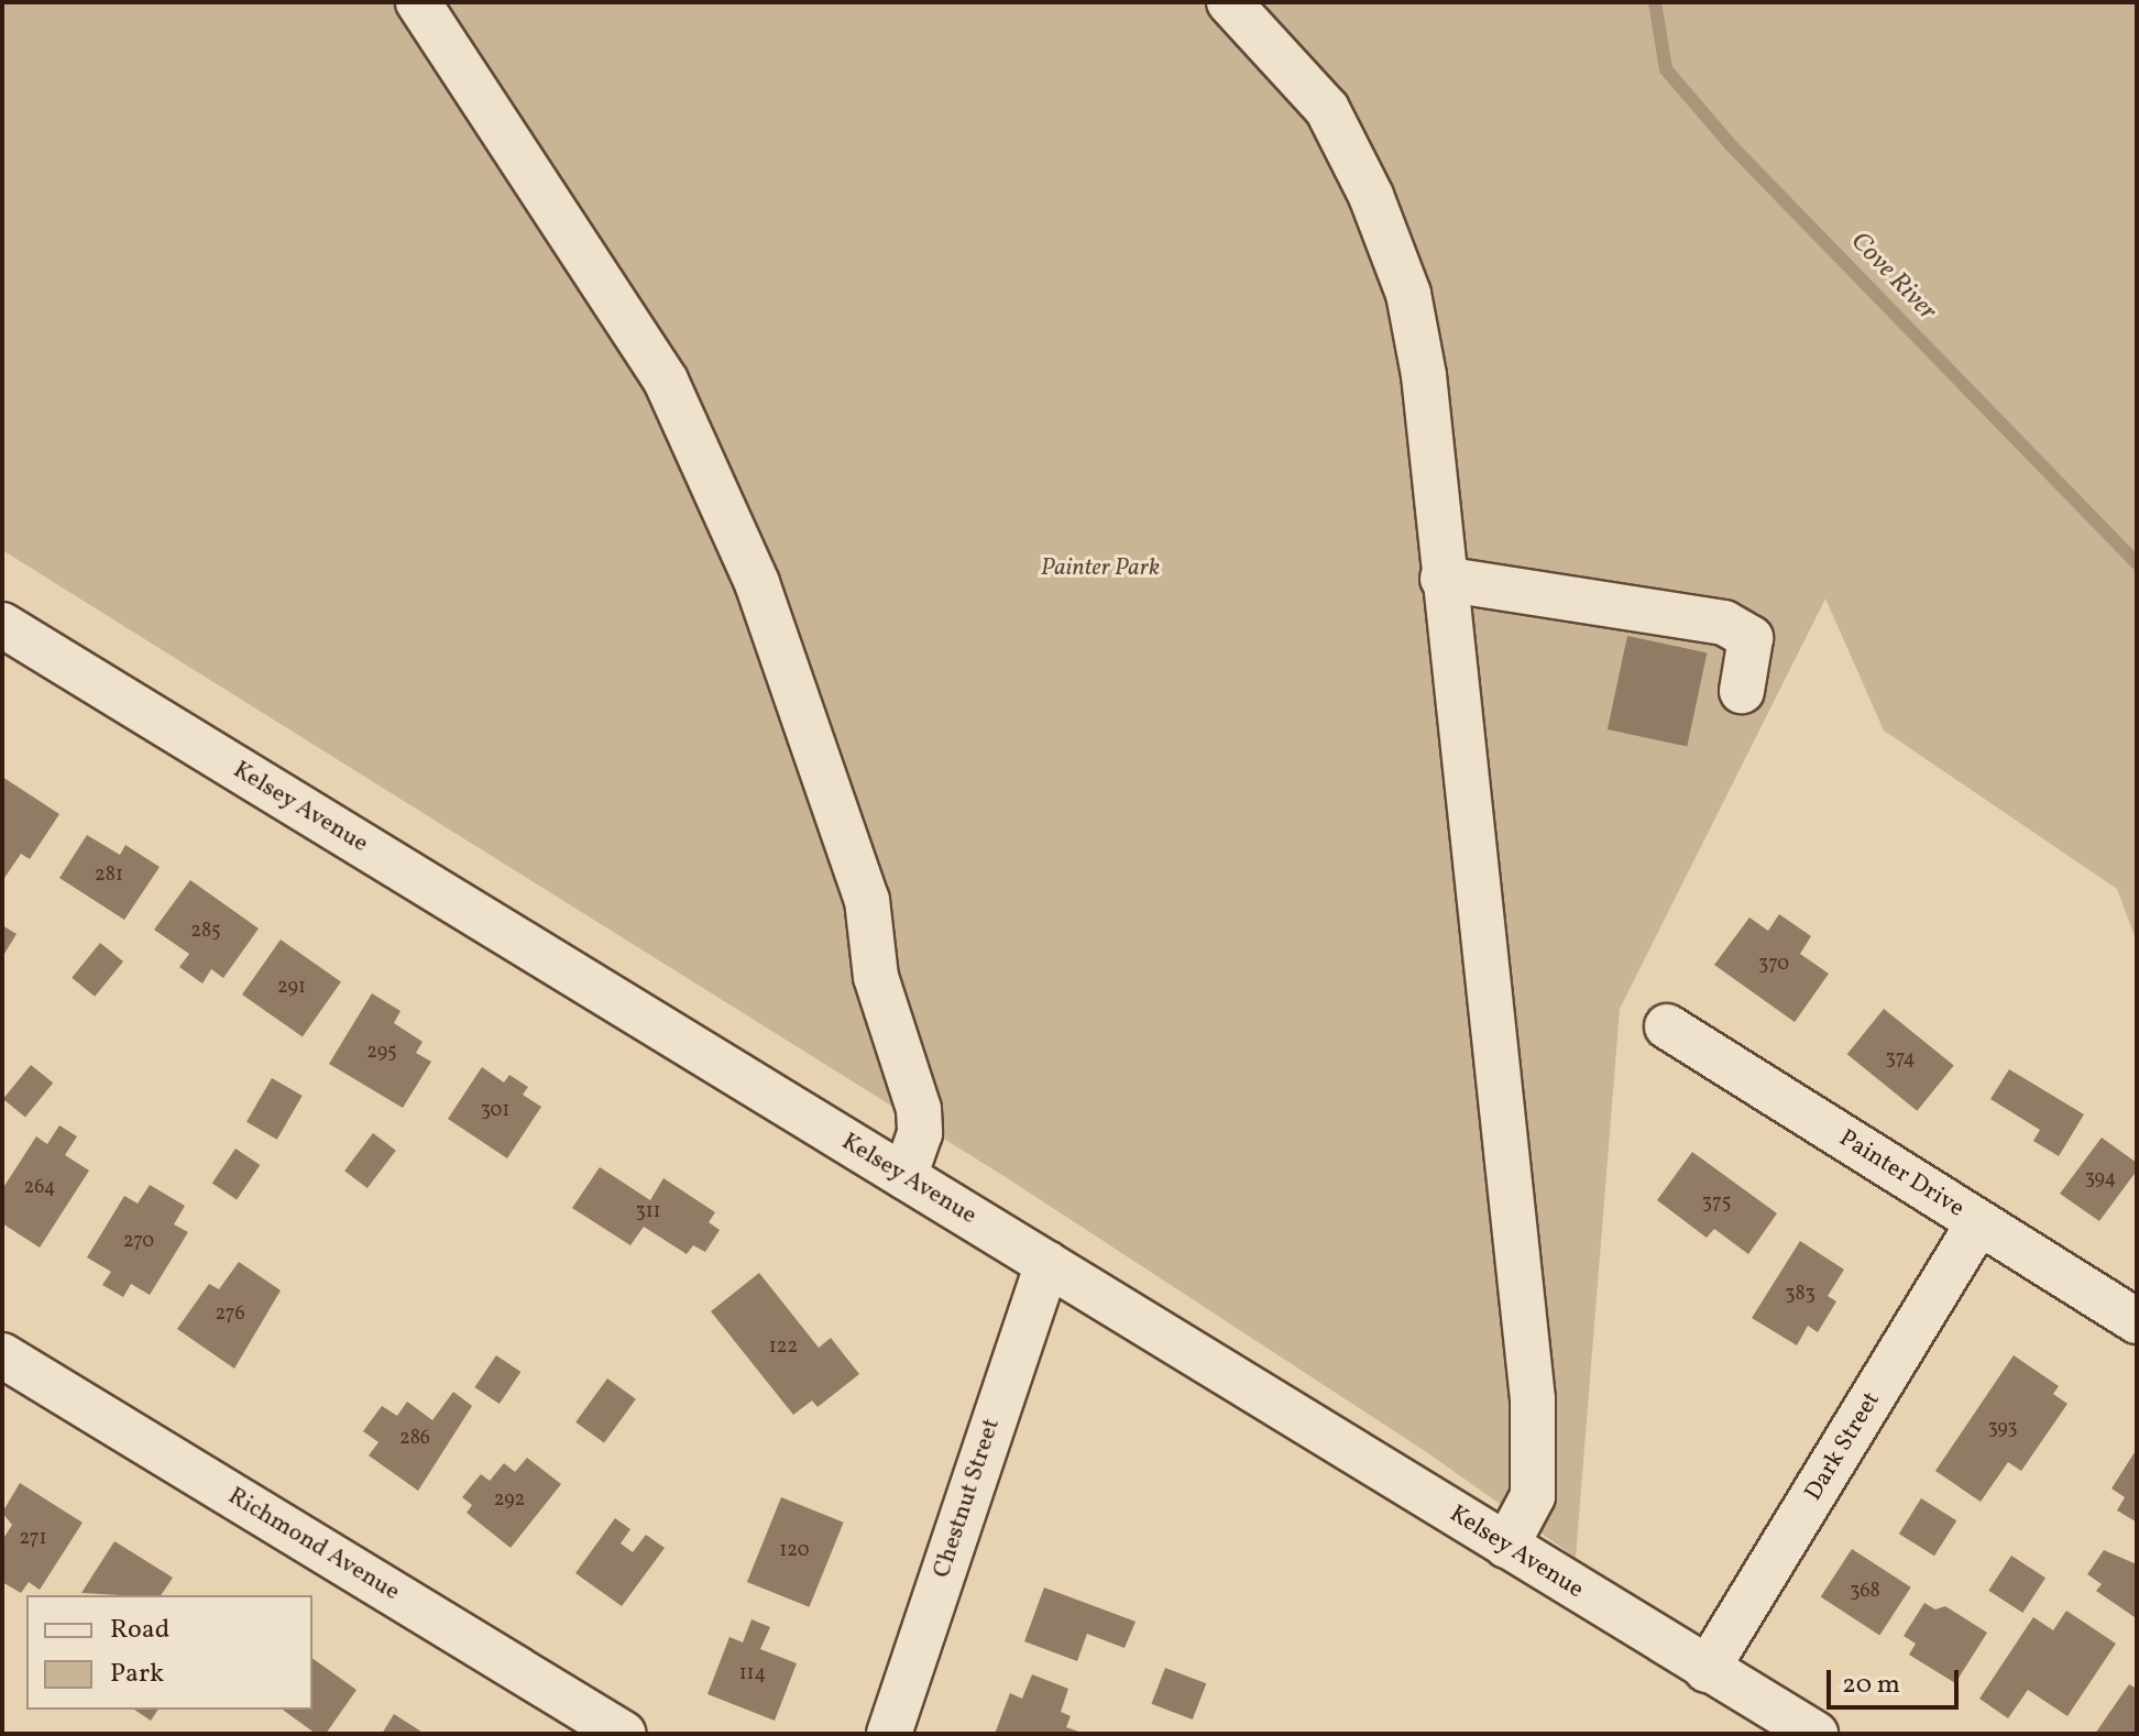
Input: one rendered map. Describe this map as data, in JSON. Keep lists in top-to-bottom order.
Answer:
{
  "streets": {
    "street": [
      "Kelsey Avenue",
      "Painter Drive",
      "Dark Street",
      "Chestnut Street",
      "Richmond Avenue"
    ]
  },
  "crossings": [
    ["Kelsey Avenue", "Dark Street"],
    ["Kelsey Avenue", "Chestnut Street"],
    ["Painter Drive", "Dark Street"]
  ],
  "water": ["Cove River"],
  "parks": ["Painter Park"],
  "house_numbers": [
    "281",
    "285",
    "370",
    "291",
    "295",
    "374",
    "301",
    "394",
    "264",
    "375",
    "311",
    "270",
    "383",
    "276",
    "122",
    "393",
    "286",
    "292",
    "271",
    "120",
    "368",
    "114"
  ],
  "legend": ["Road", "Park"],
  "scale_bar": "20 m"
}
